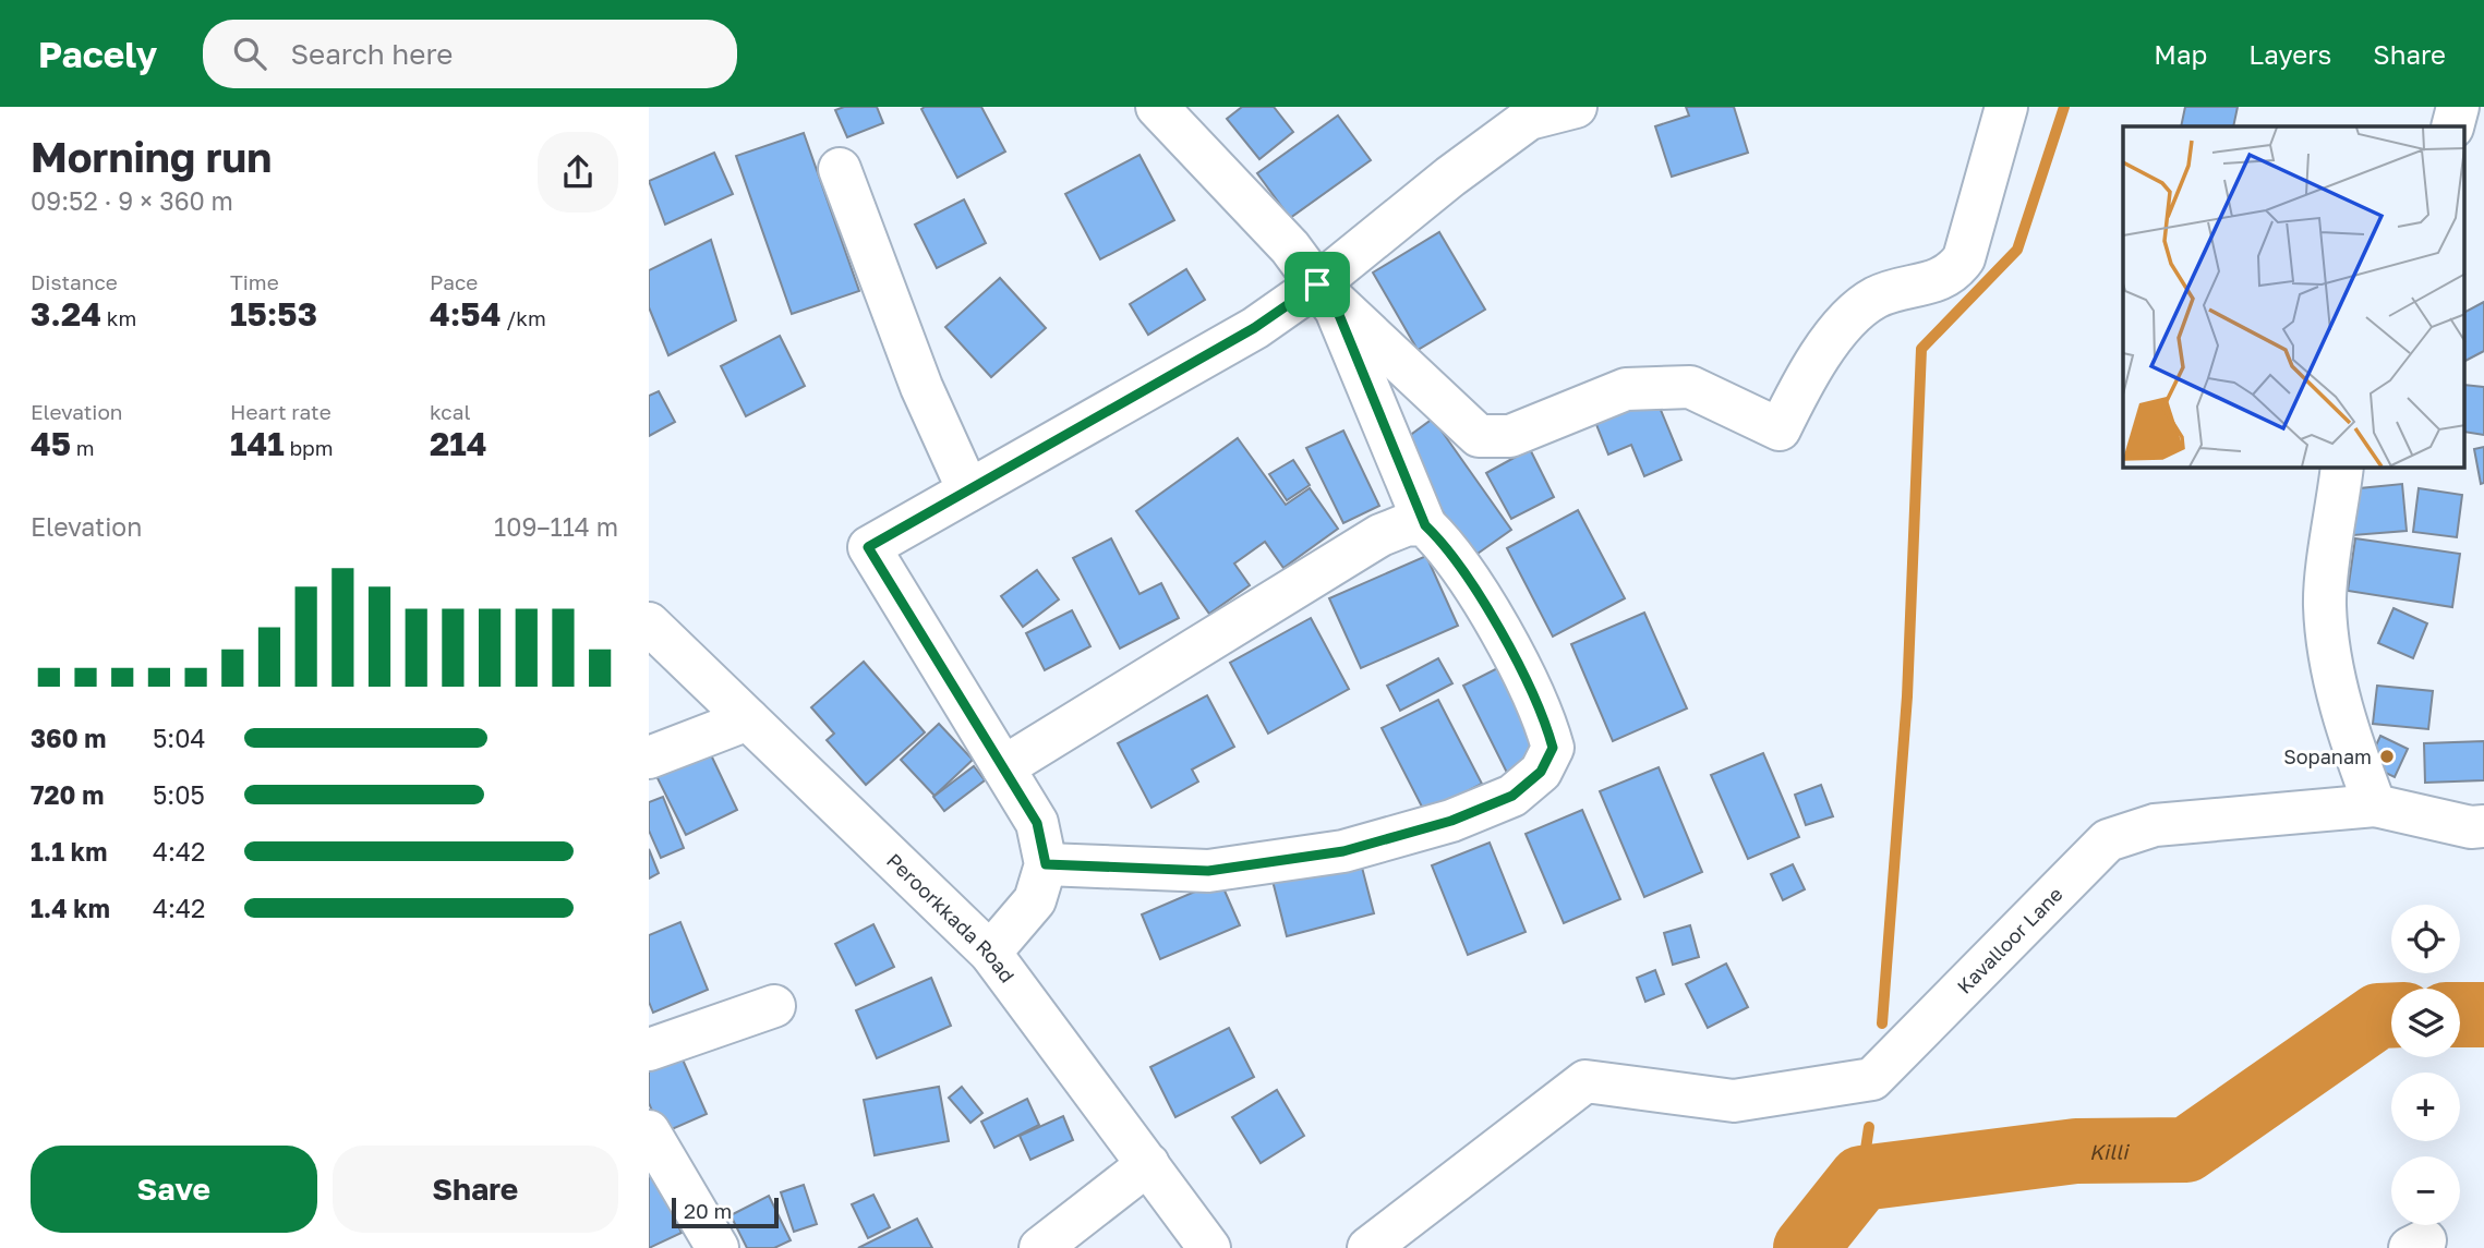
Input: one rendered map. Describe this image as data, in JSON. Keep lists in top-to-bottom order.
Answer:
{
  "streets": {
    "street": ["Peroorkkada Road", "Kavalloor Lane"]
  },
  "water": ["Killi"],
  "places": ["Sopanam"],
  "scale_bar": "20 m",
  "page": {
    "header": "Pacely",
    "search": "Search here",
    "nav": ["Map", "Layers", "Share"],
    "heading": ["Morning run", "09:52 · 9 × 360 m"],
    "stats": [
      ["Distance", "3.24 km"],
      ["Time", "15:53"],
      ["Pace", "4:54 /km"],
      ["Elevation", "45 m"],
      ["Heart rate", "141 bpm"],
      ["kcal", "214"]
    ],
    "chart": ["Elevation", "109–114 m"],
    "list": [
      {
        "name": "360 m",
        "note": "5:04"
      },
      {
        "name": "720 m",
        "note": "5:05"
      },
      {
        "name": "1.1 km",
        "note": "4:42"
      },
      {
        "name": "1.4 km",
        "note": "4:42"
      }
    ],
    "map_buttons": ["+", "−"],
    "buttons": ["Save", "Share"],
    "scale": "20 m"
  }
}
